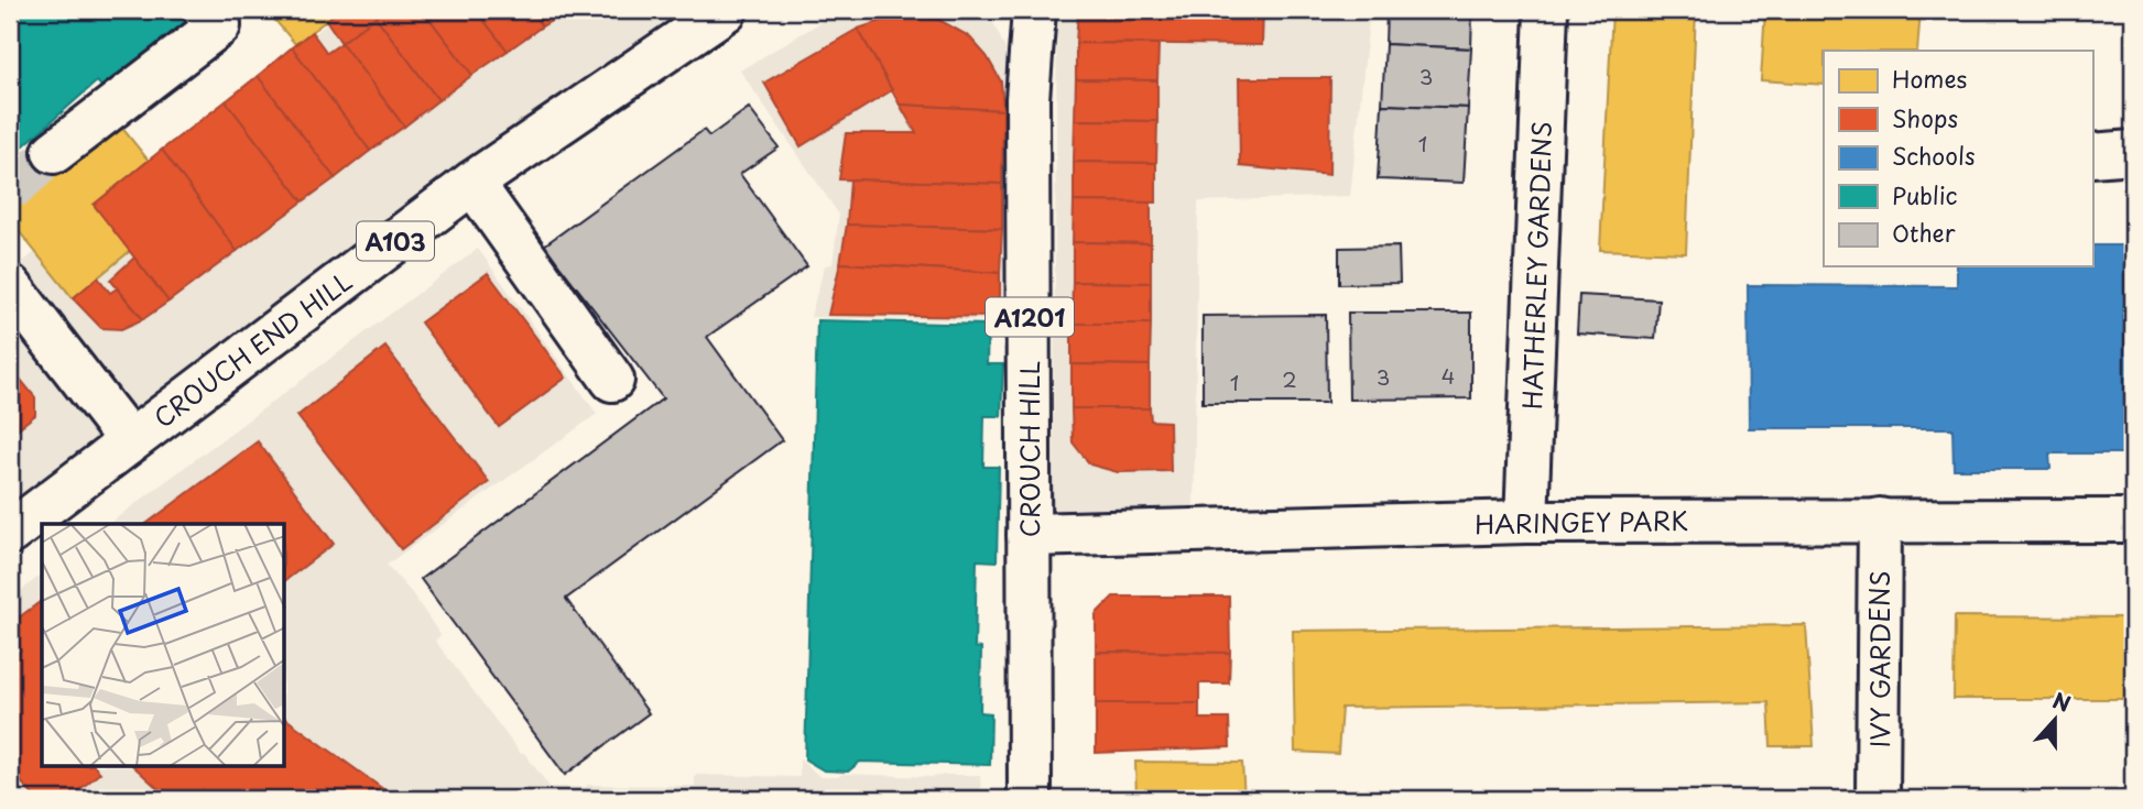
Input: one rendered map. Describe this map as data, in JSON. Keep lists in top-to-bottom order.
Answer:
{
  "streets": {
    "street": [
      "A103",
      "HATHERLEY GARDENS",
      "A1201",
      "CROUCH END HILL",
      "CROUCH HILL",
      "HARINGEY PARK",
      "IVY GARDENS"
    ]
  },
  "crossings": [
    ["HATHERLEY GARDENS", "HARINGEY PARK"],
    ["CROUCH HILL", "HARINGEY PARK"],
    ["HARINGEY PARK", "IVY GARDENS"]
  ],
  "house_numbers": [
    "3",
    "1",
    "4",
    "3",
    "2",
    "1"
  ],
  "legend": [
    "Homes",
    "Shops",
    "Schools",
    "Public",
    "Other"
  ],
  "north": "top"
}
